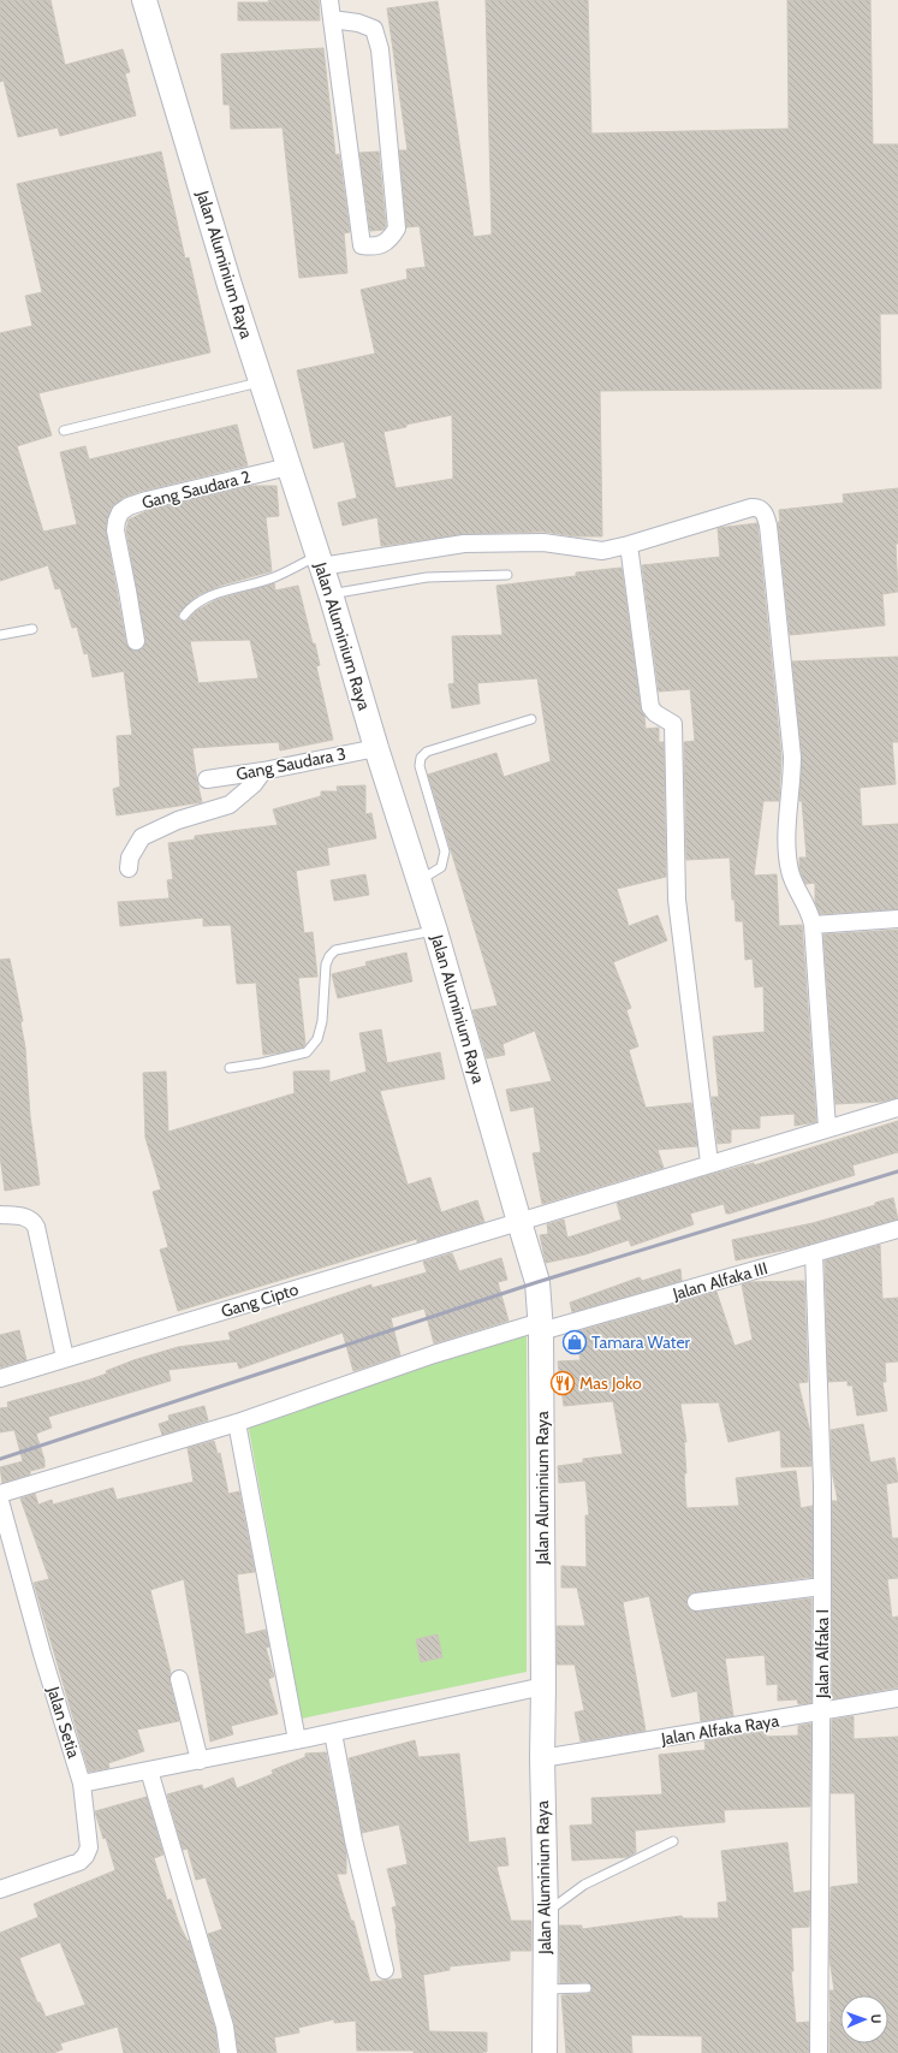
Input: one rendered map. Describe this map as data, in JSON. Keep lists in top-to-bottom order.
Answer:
{
  "streets": {
    "main road": ["Jalan Aluminium Raya"],
    "street": [
      "Gang Saudara 2",
      "Gang Saudara 3",
      "Jalan Alfaka III",
      "Gang Cipto",
      "Jalan Alfaka I",
      "Jalan Setia",
      "Jalan Alfaka Raya"
    ]
  },
  "crossings": [
    ["Jalan Aluminium Raya", "Gang Saudara 2"],
    ["Jalan Aluminium Raya", "Gang Saudara 3"],
    ["Jalan Aluminium Raya", "Jalan Alfaka III"],
    ["Jalan Aluminium Raya", "Gang Cipto"],
    ["Jalan Aluminium Raya", "Jalan Alfaka Raya"],
    ["Jalan Alfaka III", "Jalan Alfaka I"],
    ["Jalan Alfaka I", "Jalan Alfaka Raya"]
  ],
  "places": {
    "shop": ["Tamara Water"],
    "restaurant": ["Mas Joko"]
  },
  "north": "right"
}
